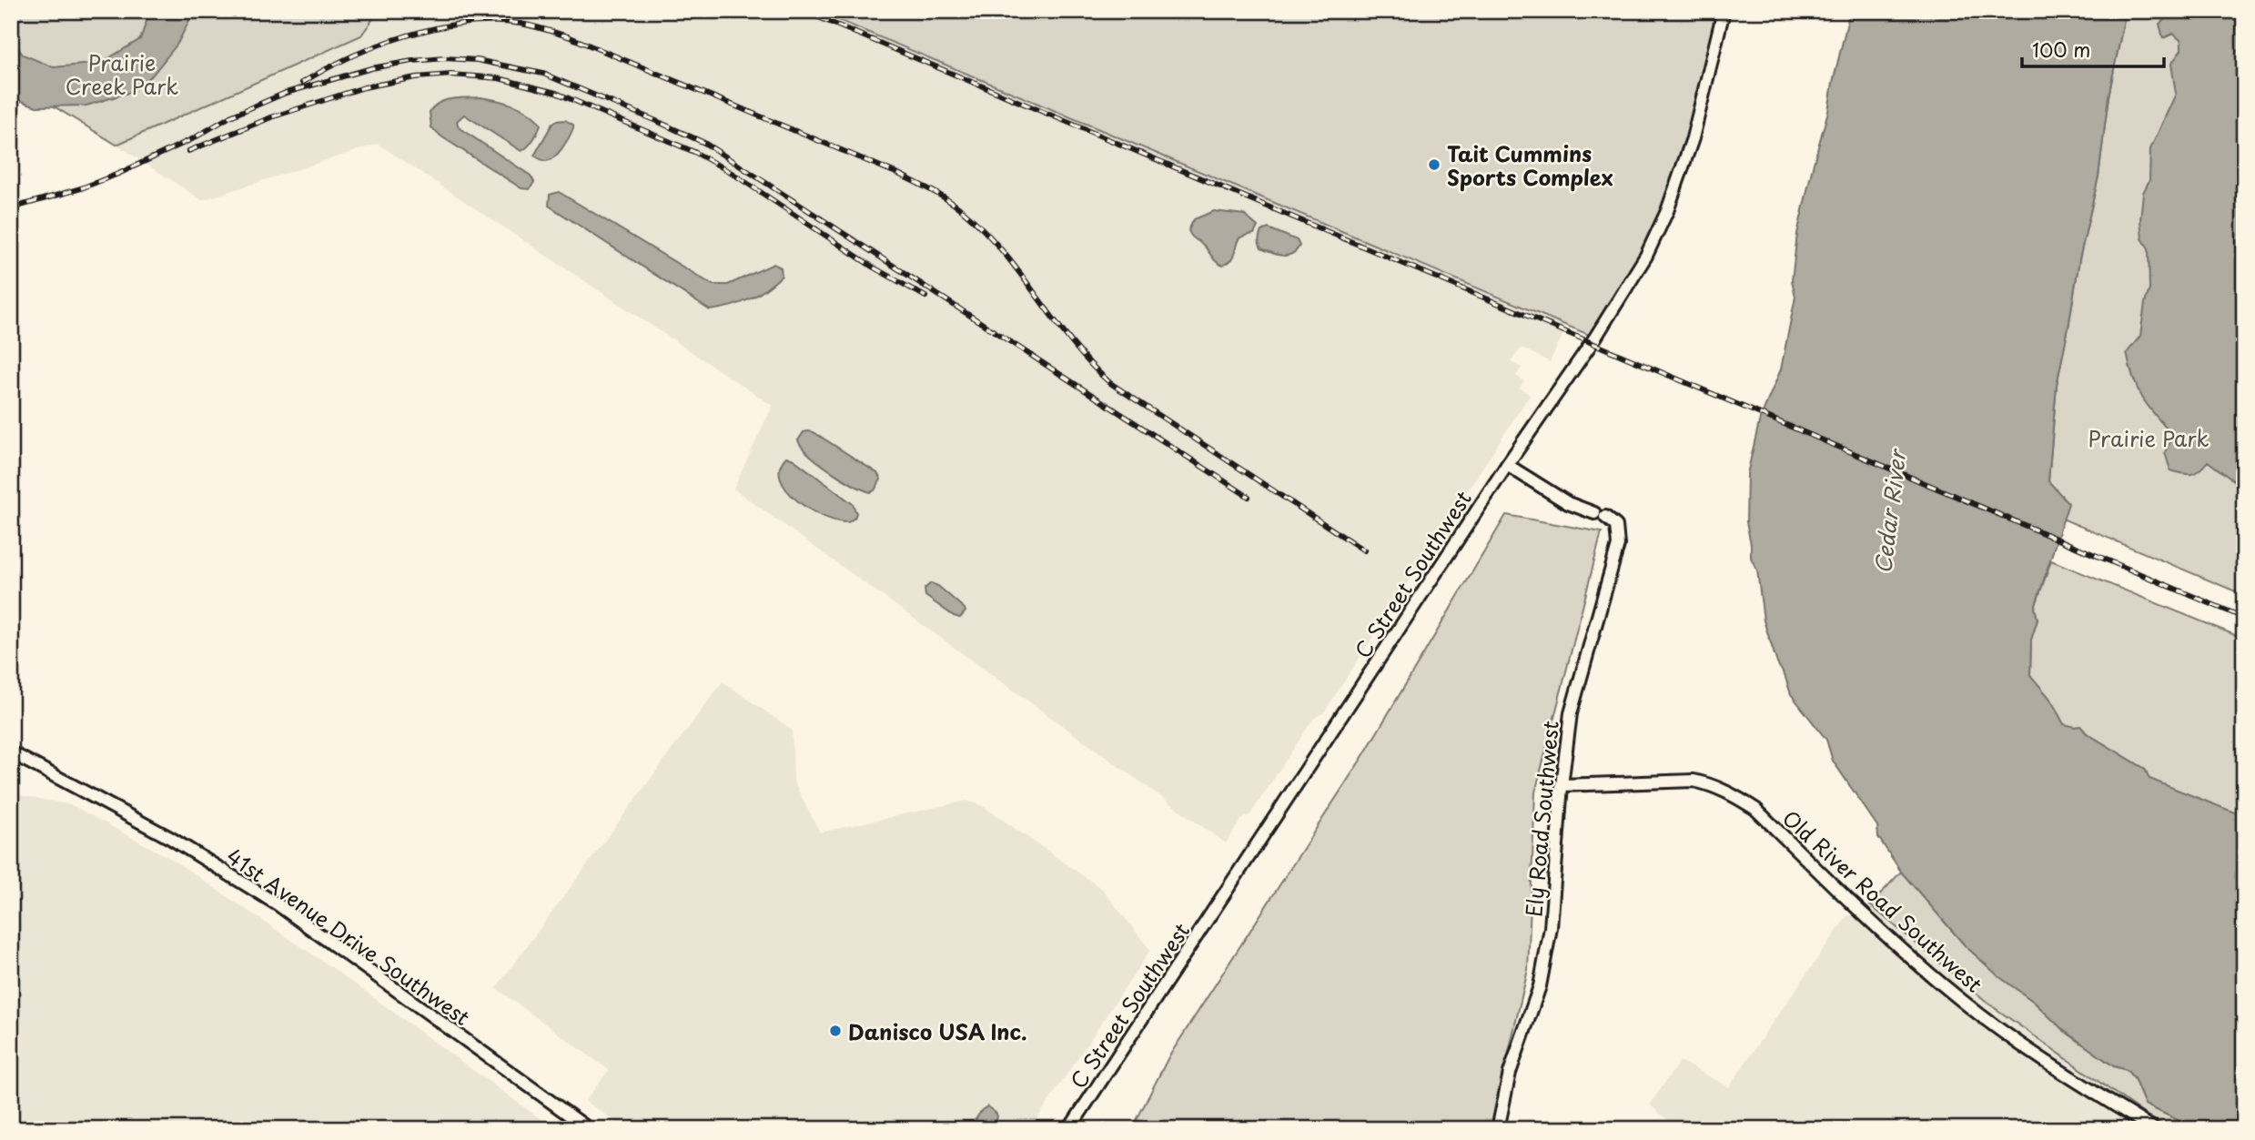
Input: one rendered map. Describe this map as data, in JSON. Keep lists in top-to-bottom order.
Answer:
{
  "streets": {
    "street": [
      "C Street Southwest",
      "Ely Road Southwest",
      "Old River Road Southwest",
      "41st Avenue Drive Southwest"
    ]
  },
  "crossings": [
    ["C Street Southwest", "Ely Road Southwest"],
    ["Ely Road Southwest", "Old River Road Southwest"]
  ],
  "water": ["Cedar River"],
  "parks": ["Prairie Creek Park", "Prairie Park"],
  "places": ["Tait Cummins Sports Complex", "Danisco USA Inc."],
  "scale_bar": "100 m"
}
